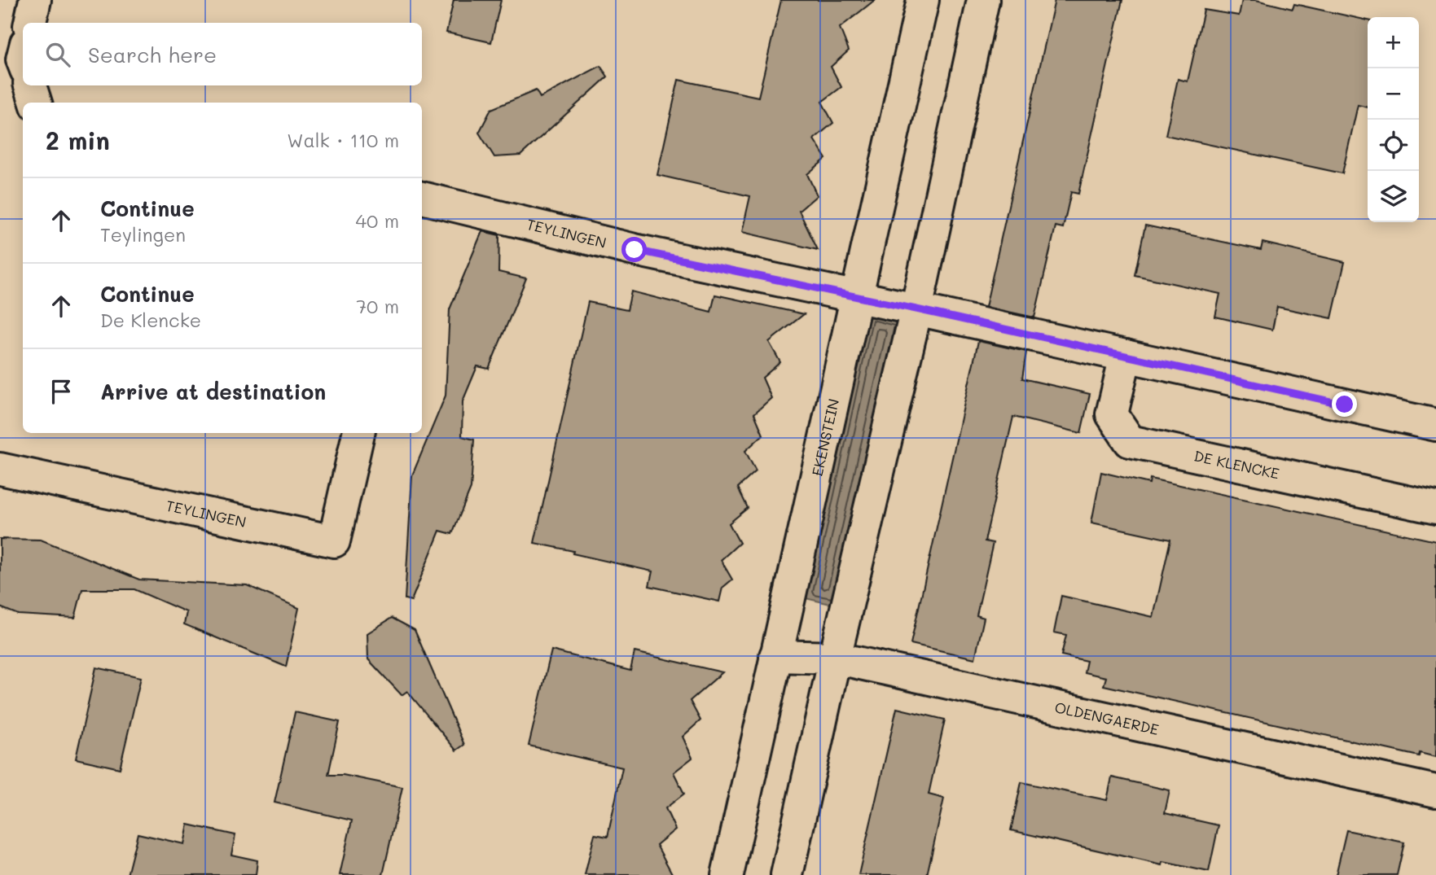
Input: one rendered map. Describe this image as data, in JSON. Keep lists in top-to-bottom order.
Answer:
{
  "streets": {
    "street": [
      "TEYLINGEN",
      "EKENSTEIN",
      "DE KLENCKE",
      "OLDENGAERDE"
    ]
  },
  "crossings": [
    ["TEYLINGEN", "EKENSTEIN"],
    ["EKENSTEIN", "OLDENGAERDE"]
  ],
  "page": {
    "map_buttons": ["+", "−"],
    "search": "Search here",
    "heading": ["2 min", "Walk · 110 m"],
    "list": [
      ["Continue", "Teylingen", "40 m"],
      ["Continue", "De Klencke", "70 m"],
      "Arrive at destination"
    ]
  }
}
